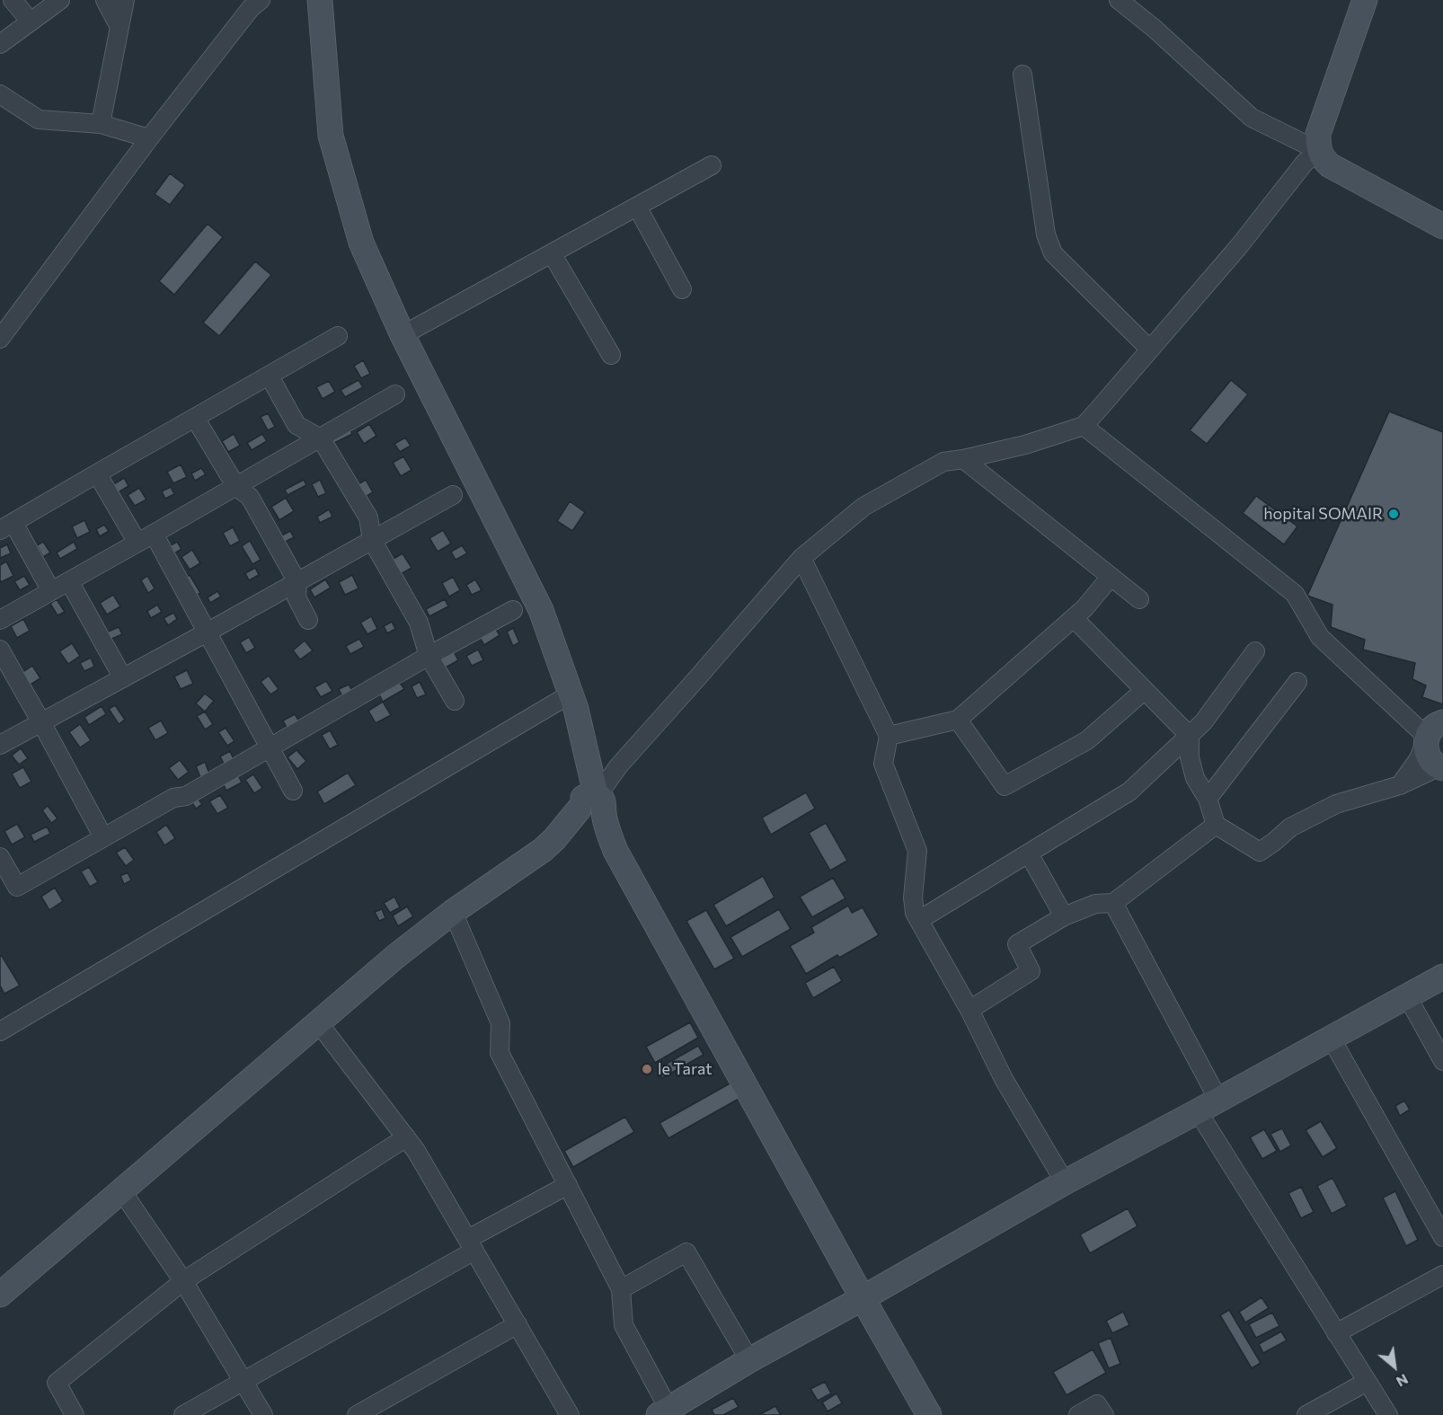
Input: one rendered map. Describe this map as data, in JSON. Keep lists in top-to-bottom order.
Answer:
{
  "places": ["hopital SOMAIR", "le Tarat"],
  "north": "bottom right"
}
